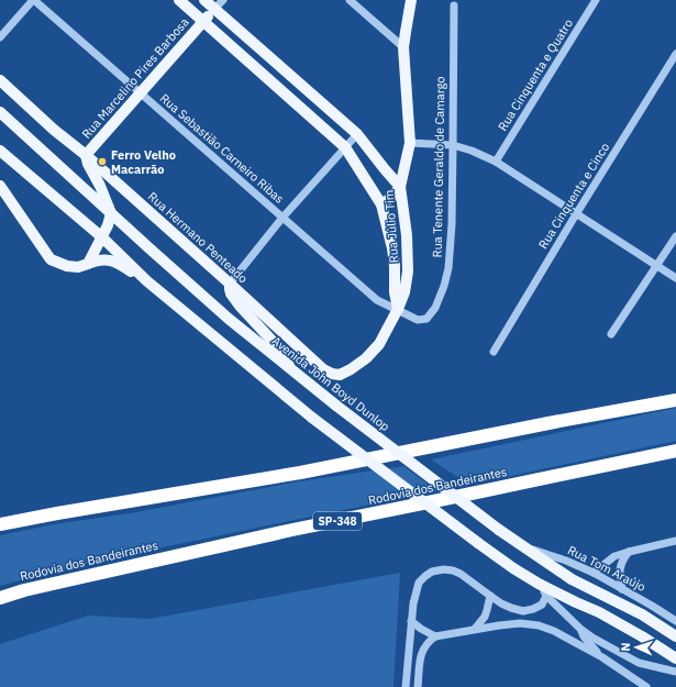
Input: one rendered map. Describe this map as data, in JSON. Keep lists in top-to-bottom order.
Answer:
{
  "streets": {
    "highway": ["Rodovia dos Bandeirantes", "SP-348"],
    "main road": [
      "Rua Marcelino Pires Barbosa",
      "Rua Júlio Tim",
      "Rua Hermano Penteado",
      "Avenida John Boyd Dunlop"
    ],
    "street": [
      "Rua Cinquenta e Quatro",
      "Rua Sebastião Carneiro Ribas",
      "Rua Tenente Geraldo de Camargo",
      "Rua Cinquenta e Cinco",
      "Rua Tom Araújo"
    ]
  },
  "crossings": [
    ["Rua Marcelino Pires Barbosa", "Rua Sebastião Carneiro Ribas"],
    ["Rua Marcelino Pires Barbosa", "Rua Hermano Penteado"],
    ["Rua Sebastião Carneiro Ribas", "Rua Tenente Geraldo de Camargo"],
    ["Rua Sebastião Carneiro Ribas", "Rua Júlio Tim"],
    ["Rua Tenente Geraldo de Camargo", "Rua Júlio Tim"],
    ["Rua Júlio Tim", "Rua Hermano Penteado"],
    ["Avenida John Boyd Dunlop", "Rua Tom Araújo"]
  ],
  "places": ["Ferro Velho Macarrão"],
  "north": "left"
}
